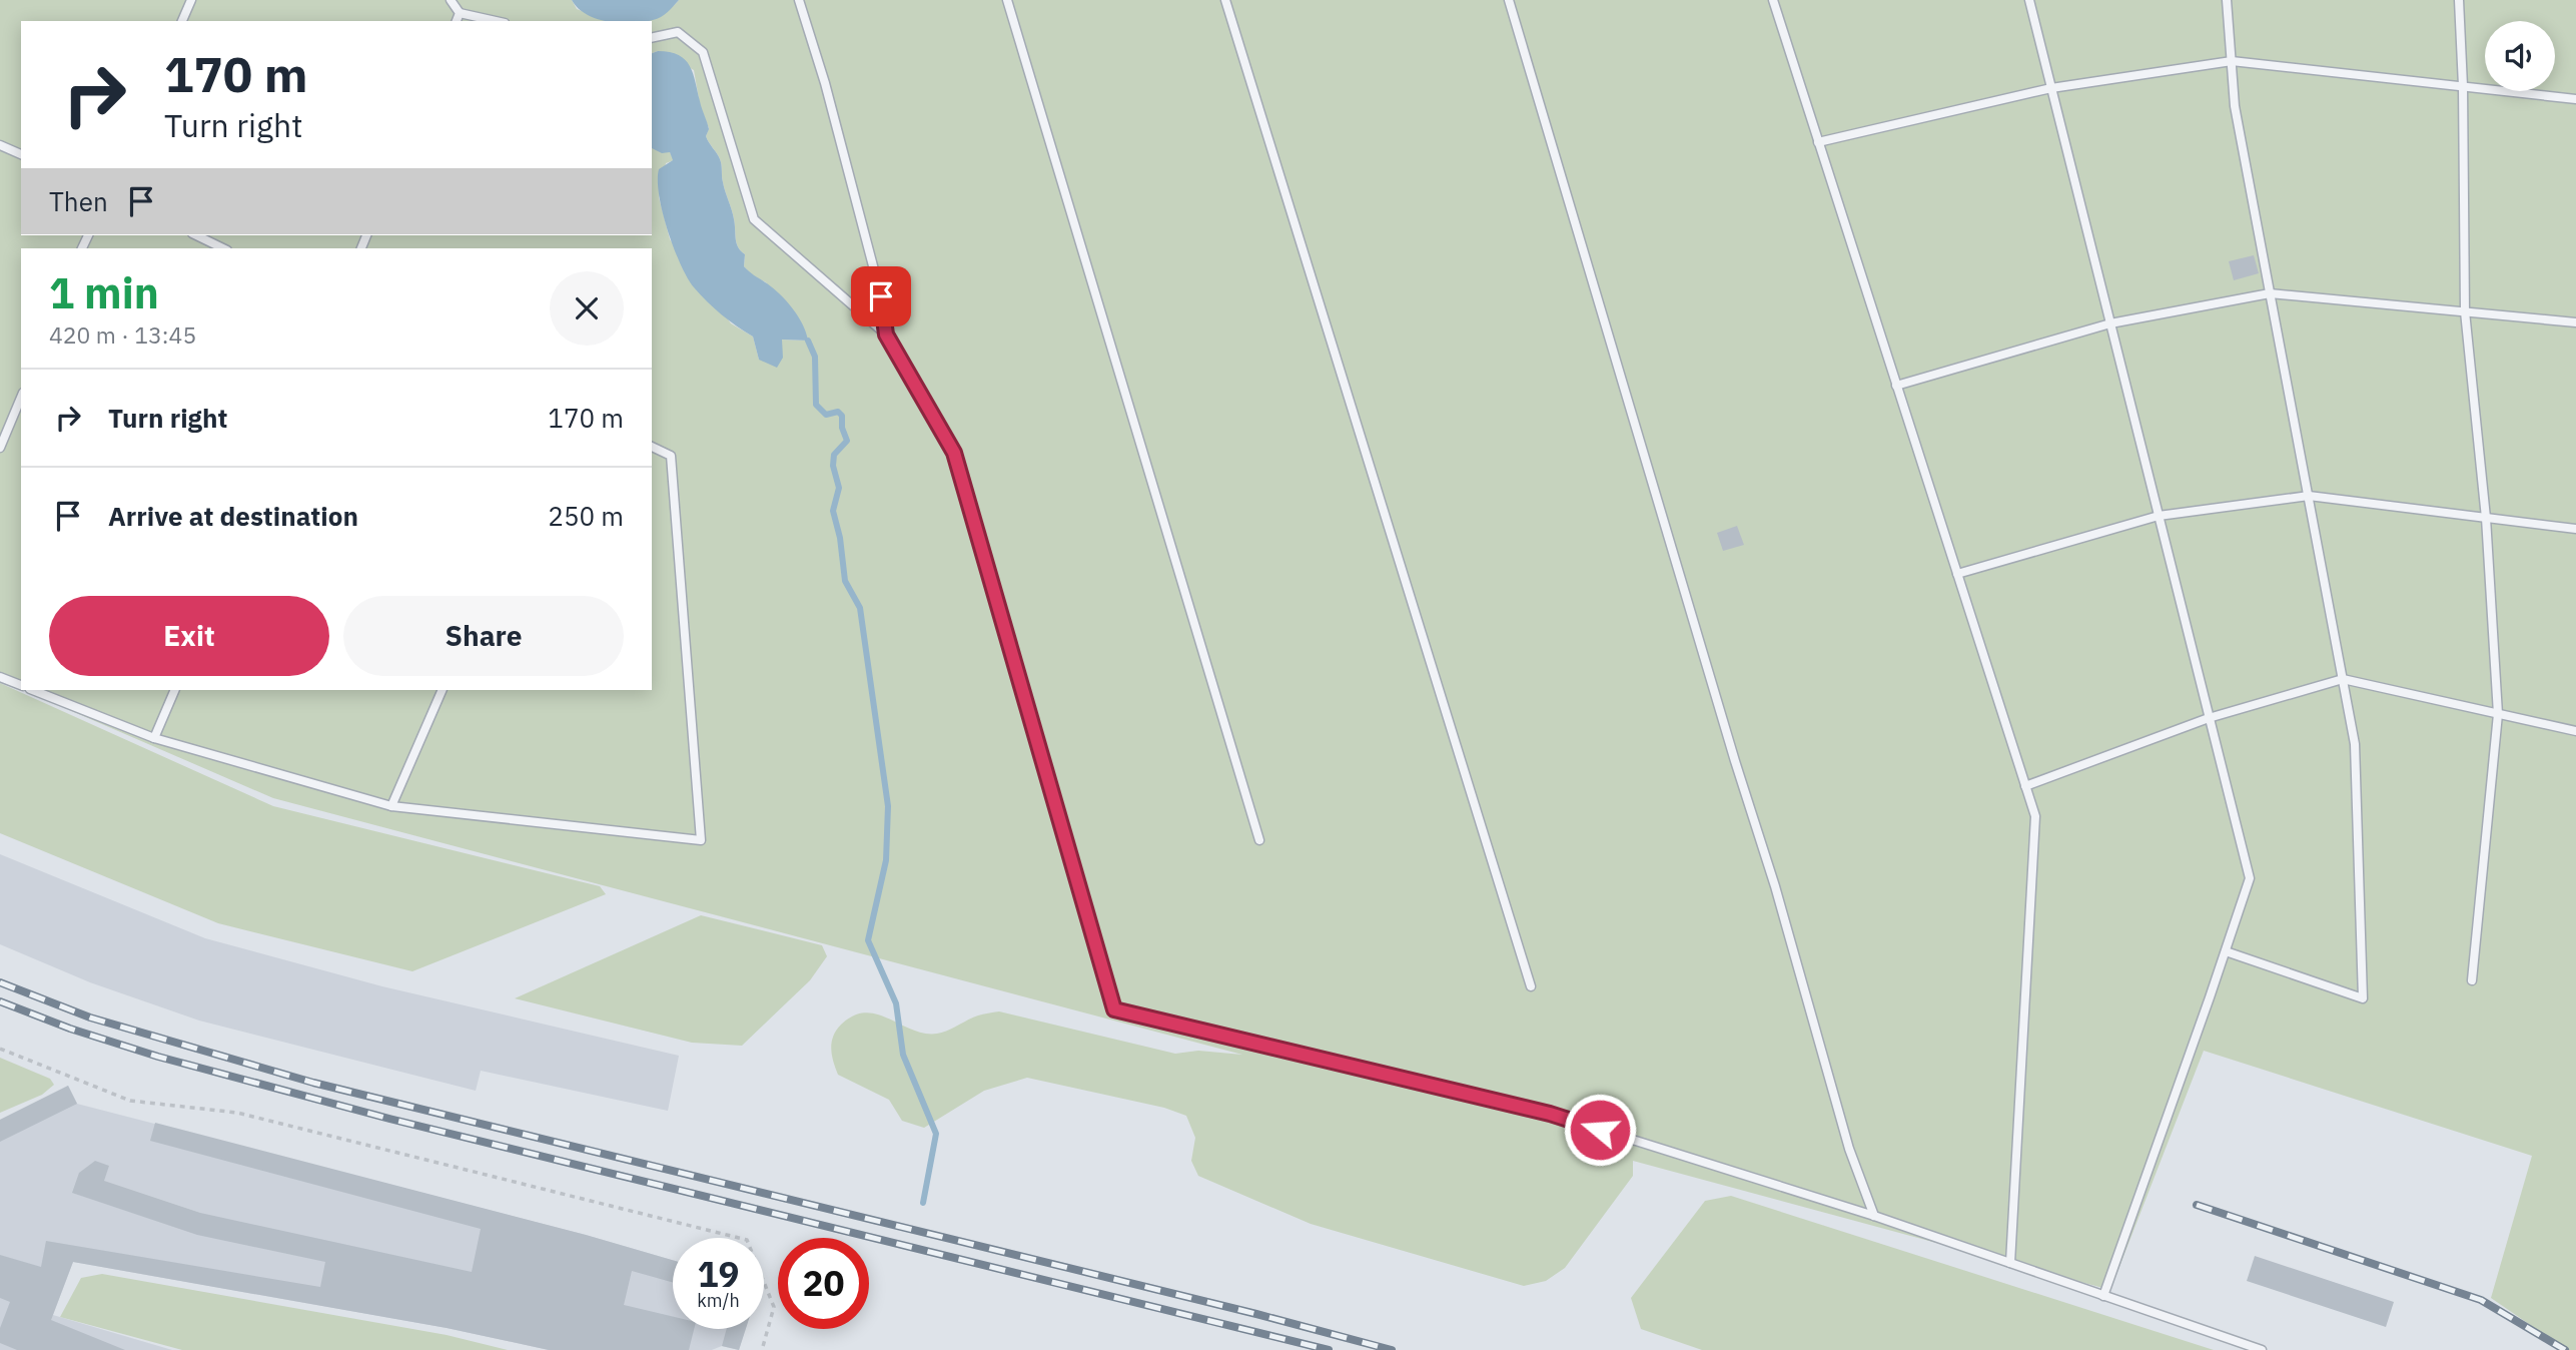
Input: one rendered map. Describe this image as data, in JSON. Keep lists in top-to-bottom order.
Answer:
{
  "page": {
    "turn": ["170 m", "Turn right"],
    "then": "Then",
    "heading": ["1 min", "420 m · 13:45"],
    "list": [
      {
        "name": "Turn right",
        "value": "170 m"
      },
      {
        "name": "Arrive at destination",
        "value": "250 m"
      }
    ],
    "buttons": ["Exit", "Share"],
    "speed": "19 km/h",
    "limit": "20"
  }
}
